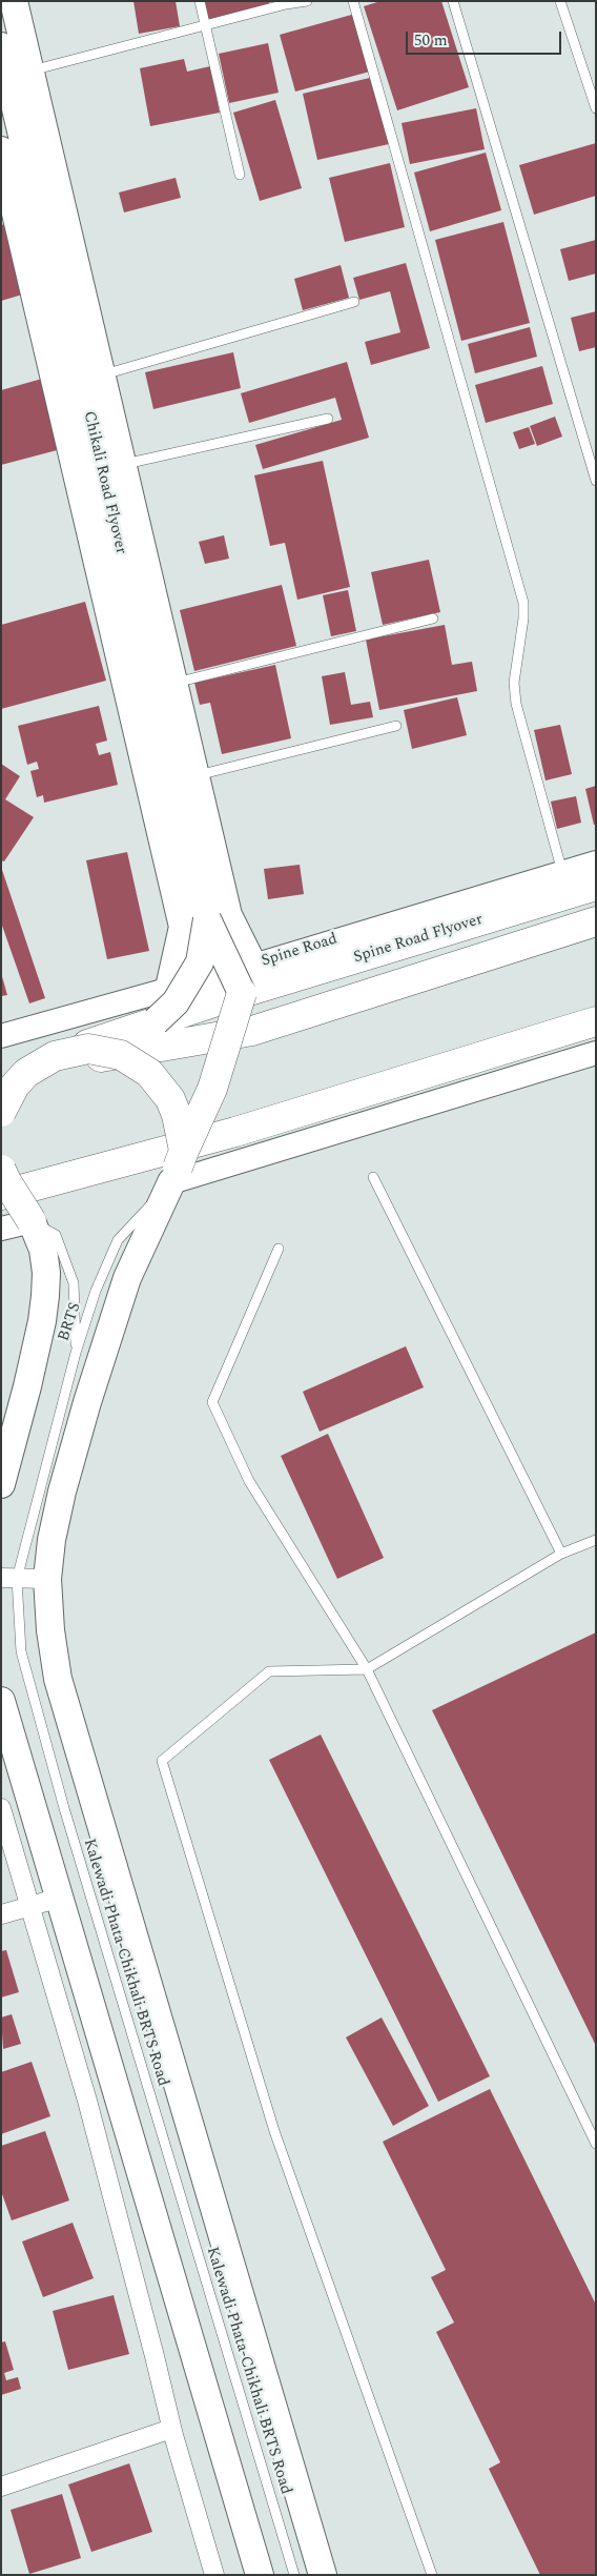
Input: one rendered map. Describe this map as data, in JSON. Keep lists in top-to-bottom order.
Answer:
{
  "streets": {
    "main road": ["Chikali Road Flyover", "Spine Road Flyover"],
    "street": ["Spine Road"],
    "lane": ["BRTS", "Kalewadi Phata-Chikhali BRTS Road"]
  },
  "crossings": [
    ["Chikali Road Flyover", "Spine Road Flyover"],
    ["Spine Road Flyover", "BRTS"],
    ["BRTS", "Kalewadi Phata-Chikhali BRTS Road"]
  ],
  "scale_bar": "50 m"
}
